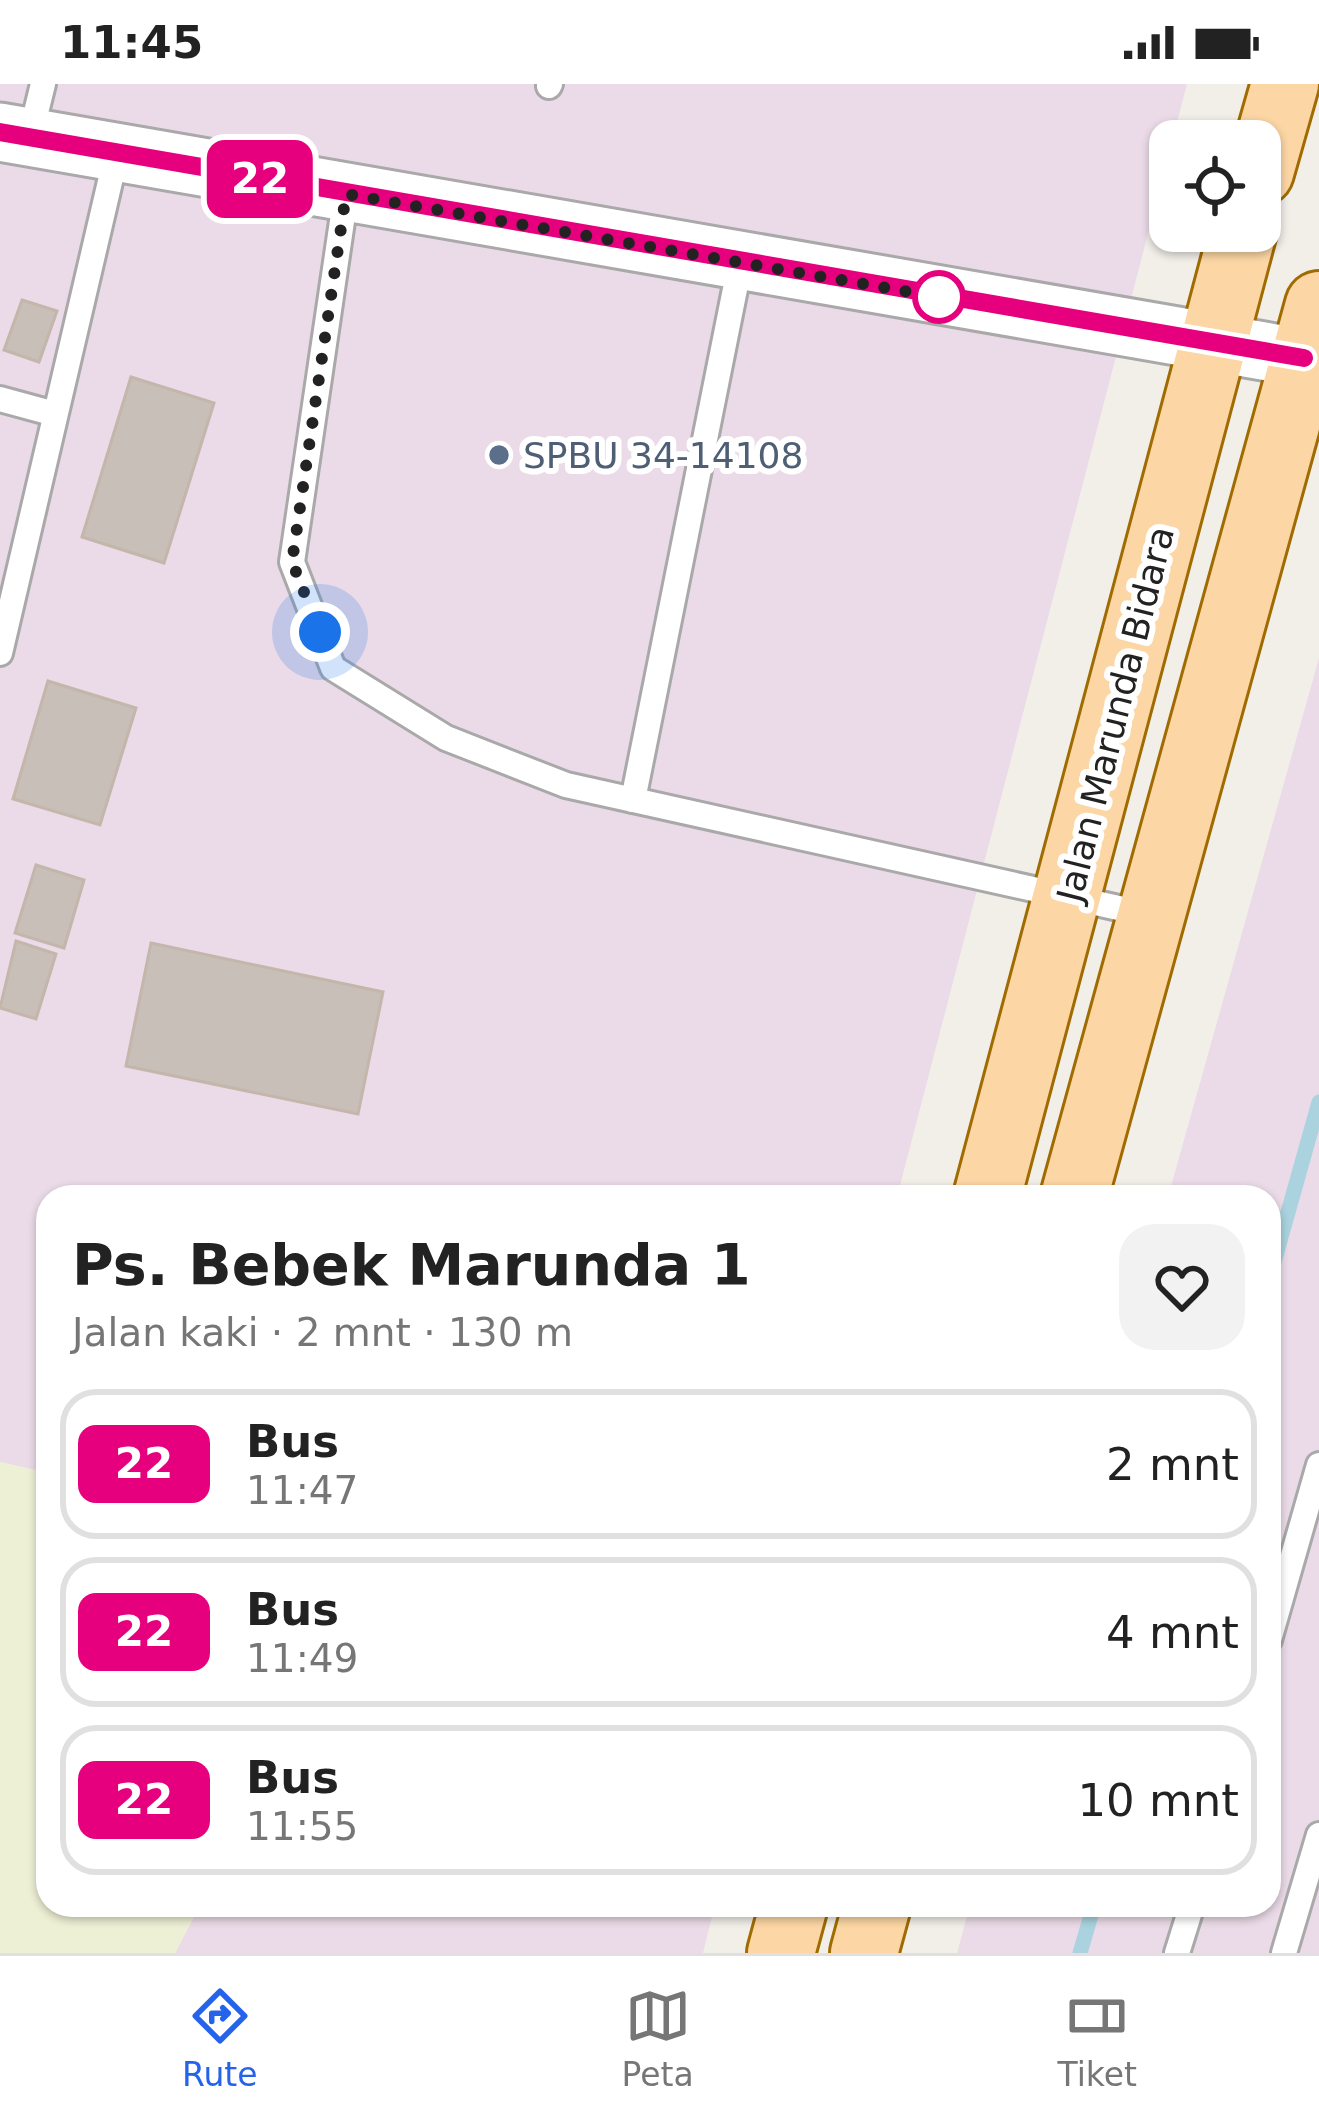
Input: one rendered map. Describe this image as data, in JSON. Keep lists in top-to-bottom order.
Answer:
{
  "streets": {
    "main road": ["Jalan Marunda Bidara"]
  },
  "places": ["SPBU 34-14108"],
  "lines": ["bus line 22"],
  "page": {
    "status": "11:45",
    "on_map": "22",
    "heading": ["Ps. Bebek Marunda 1", "Jalan kaki · 2 mnt · 130 m"],
    "list": [
      {
        "mark": "22",
        "name": "Bus",
        "note": "11:47",
        "value": "2 mnt"
      },
      {
        "mark": "22",
        "name": "Bus",
        "note": "11:49",
        "value": "4 mnt"
      },
      {
        "mark": "22",
        "name": "Bus",
        "note": "11:55",
        "value": "10 mnt"
      }
    ],
    "tabs": ["Rute", "Peta", "Tiket"]
  }
}
